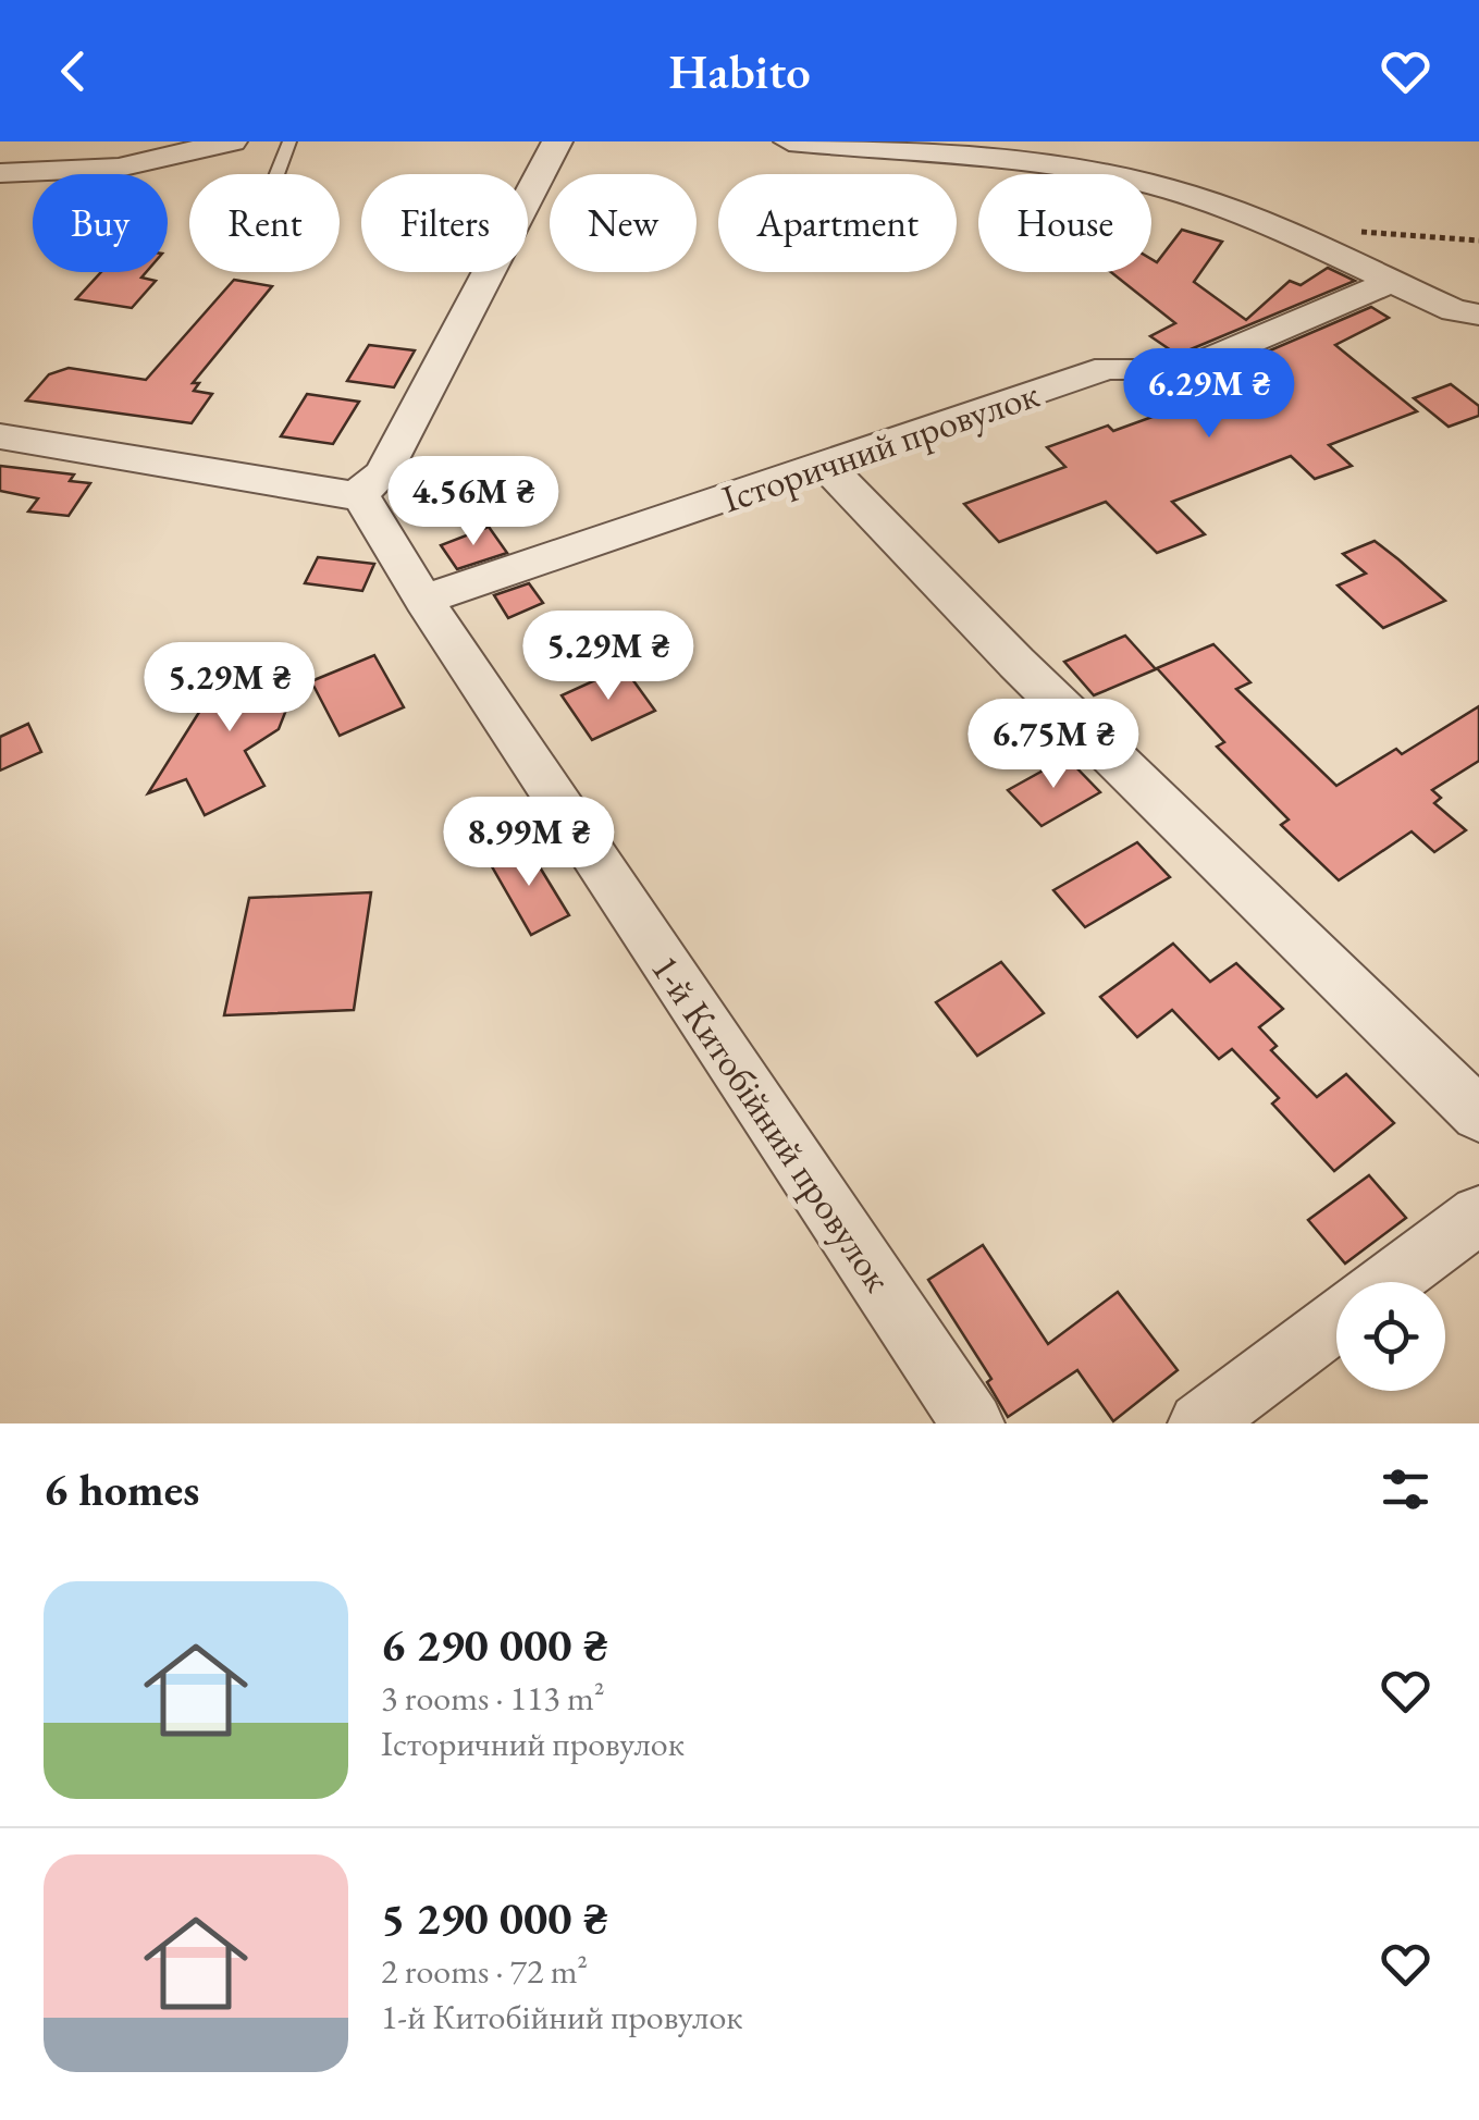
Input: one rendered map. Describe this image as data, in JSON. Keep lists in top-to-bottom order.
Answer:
{
  "streets": {
    "street": ["Історичний провулок", "1-й Китобійний провулок"]
  },
  "crossings": [
    ["Історичний провулок", "1-й Китобійний провулок"]
  ],
  "page": {
    "header": "Habito",
    "chip": [
      "Buy",
      "Rent",
      "Filters",
      "New",
      "Apartment",
      "House"
    ],
    "price": [
      "6.29M ₴",
      "4.56M ₴",
      "5.29M ₴",
      "5.29M ₴",
      "6.75M ₴",
      "8.99M ₴"
    ],
    "heading": "6 homes",
    "list": [
      {
        "name": "6 290 000 ₴",
        "note": "3 rooms · 113 m² · Історичний провулок"
      },
      {
        "name": "5 290 000 ₴",
        "note": "2 rooms · 72 m² · 1-й Китобійний провулок"
      }
    ]
  }
}
